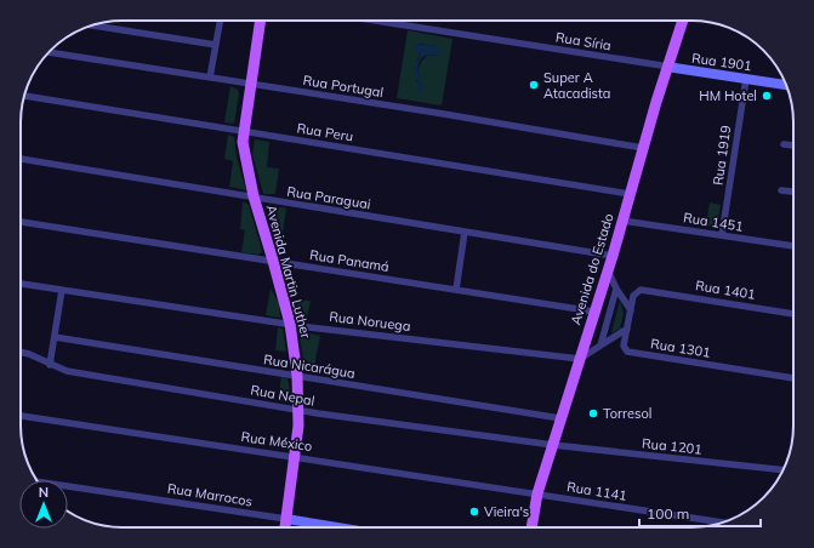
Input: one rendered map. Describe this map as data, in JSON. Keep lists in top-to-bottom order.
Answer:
{
  "streets": {
    "main road": ["Avenida do Estado", "Avenida Martin Luther"],
    "street": [
      "Rua Síria",
      "Rua 1901",
      "Rua Portugal",
      "Rua Peru",
      "Rua 1919",
      "Rua Paraguai",
      "Rua 1451",
      "Rua Panamá",
      "Rua 1401",
      "Rua Noruega",
      "Rua 1301",
      "Rua Nicarágua",
      "Rua Nepal",
      "Rua México",
      "Rua 1201",
      "Rua 1141",
      "Rua Marrocos"
    ]
  },
  "crossings": [
    ["Rua Síria", "Rua 1901"],
    ["Rua Síria", "Avenida do Estado"],
    ["Rua 1901", "Rua 1919"],
    ["Rua 1901", "Avenida do Estado"],
    ["Rua Portugal", "Avenida do Estado"],
    ["Rua Portugal", "Avenida Martin Luther"],
    ["Rua Peru", "Avenida do Estado"],
    ["Rua Peru", "Avenida Martin Luther"],
    ["Rua 1919", "Rua 1451"],
    ["Rua Paraguai", "Avenida do Estado"],
    ["Rua Paraguai", "Avenida Martin Luther"],
    ["Rua 1451", "Avenida do Estado"],
    ["Rua Panamá", "Avenida do Estado"],
    ["Rua Panamá", "Avenida Martin Luther"],
    ["Avenida do Estado", "Rua Noruega"],
    ["Avenida do Estado", "Rua Nicarágua"],
    ["Avenida do Estado", "Rua Nepal"],
    ["Avenida do Estado", "Rua México"],
    ["Avenida do Estado", "Rua 1201"],
    ["Avenida do Estado", "Rua 1141"],
    ["Avenida Martin Luther", "Rua Noruega"],
    ["Avenida Martin Luther", "Rua Nicarágua"],
    ["Avenida Martin Luther", "Rua Nepal"],
    ["Avenida Martin Luther", "Rua México"],
    ["Avenida Martin Luther", "Rua Marrocos"],
    ["Rua 1401", "Rua 1301"],
    ["Rua Nepal", "Rua 1201"],
    ["Rua México", "Rua 1141"]
  ],
  "places": [
    "Super A Atacadista",
    "HM Hotel",
    "Torresol",
    "Vieira's"
  ],
  "scale_bar": "100 m",
  "north": "top"
}
